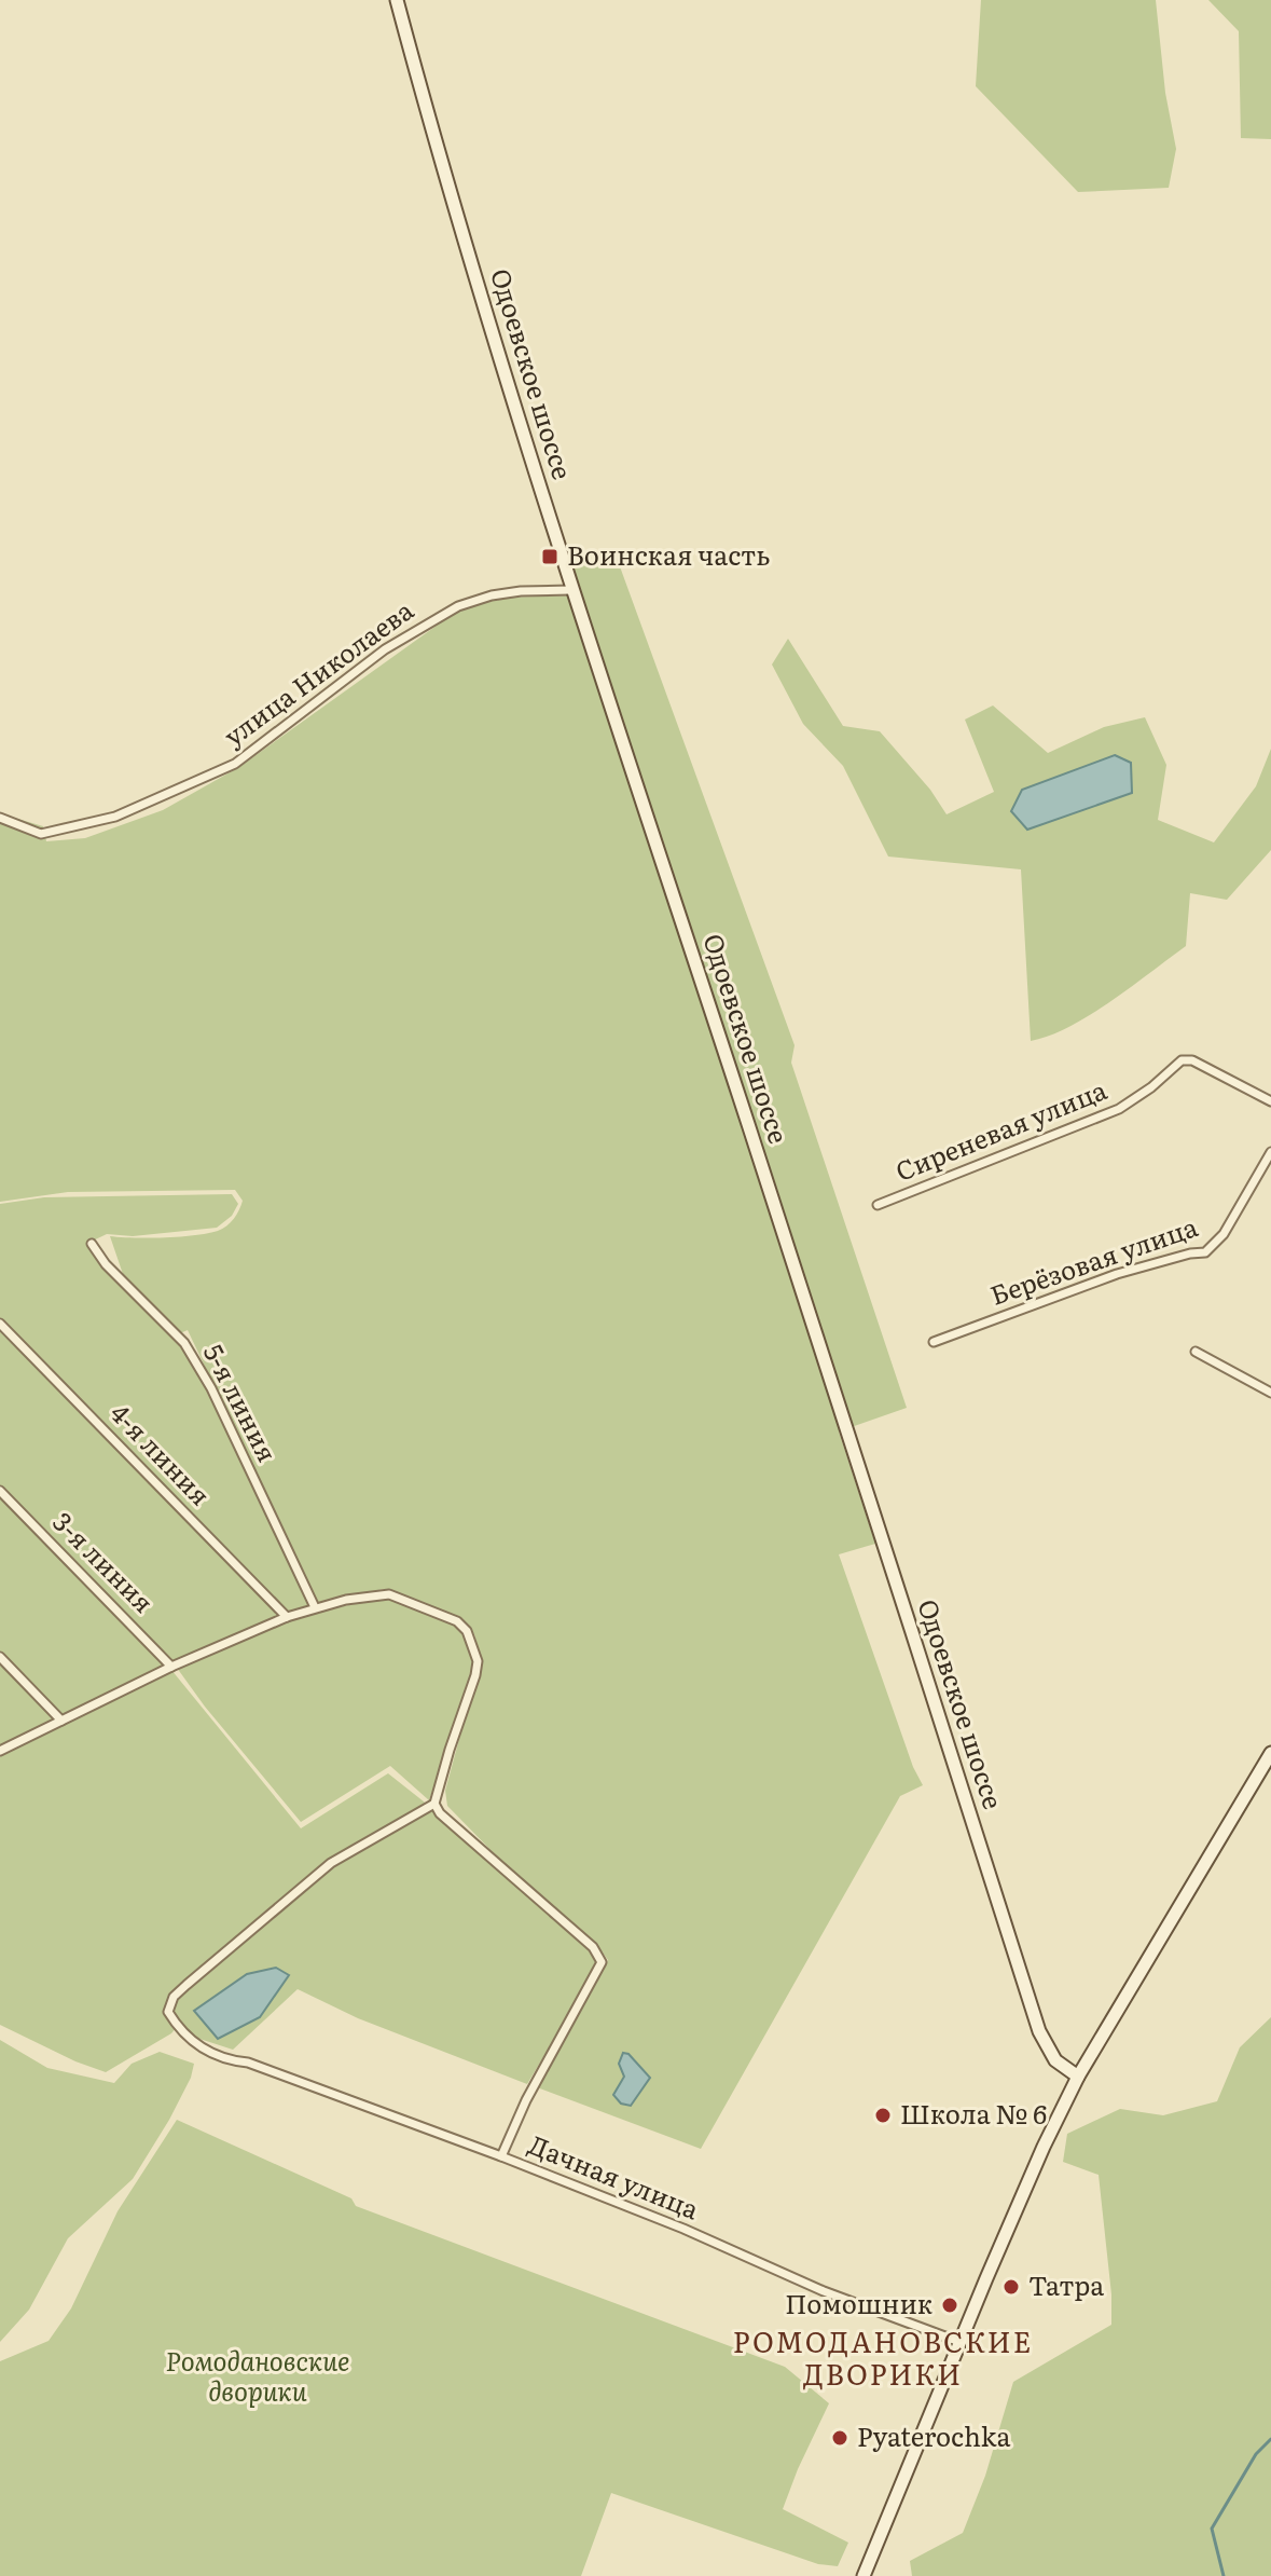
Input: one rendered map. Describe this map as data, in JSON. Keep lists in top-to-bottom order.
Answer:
{
  "streets": {
    "main road": ["Одоевское шоссе"],
    "street": [
      "улица Николаева",
      "Сиреневая улица",
      "Берёзовая улица",
      "5-я линия",
      "4-я линия",
      "3-я линия",
      "Дачная улица"
    ]
  },
  "crossings": [
    ["Одоевское шоссе", "улица Николаева"]
  ],
  "districts": ["РОМОДАНОВСКИЕ ДВОРИКИ"],
  "parks": ["Ромодановские дворики"],
  "places": {
    "transit": ["Воинская часть"],
    "other": [
      "Школа № 6",
      "Татра",
      "Помошник",
      "Pyaterochka"
    ]
  }
}
